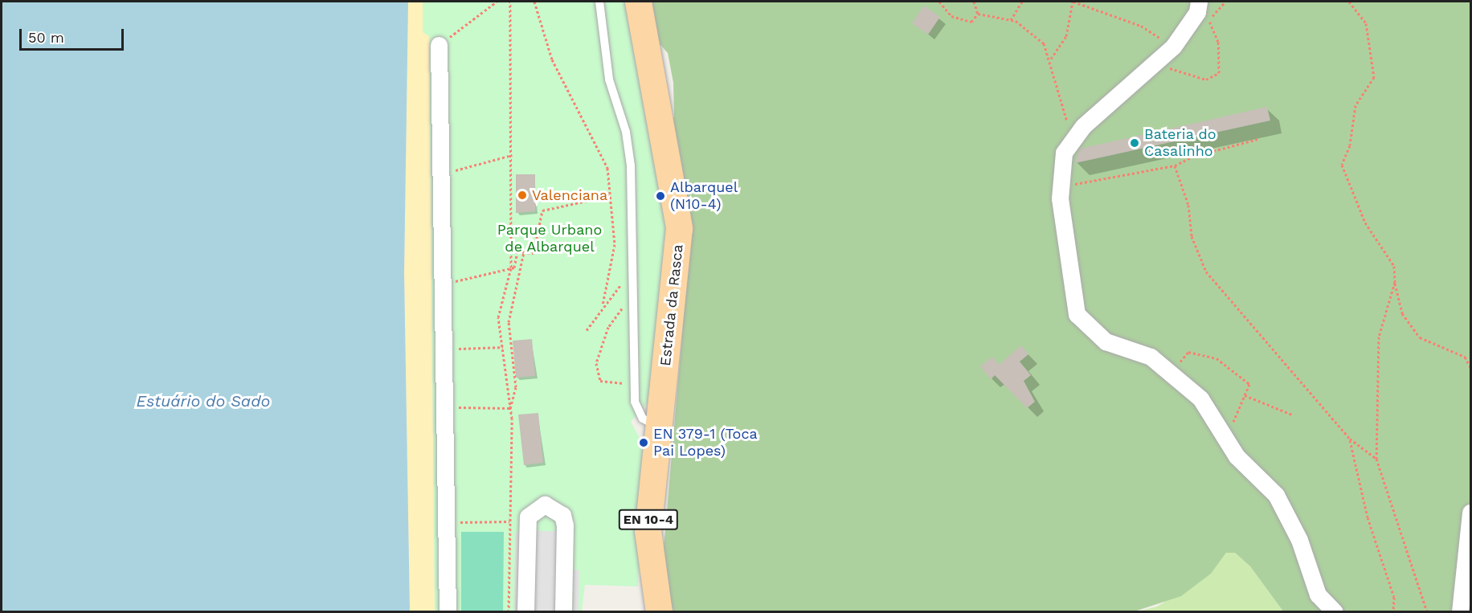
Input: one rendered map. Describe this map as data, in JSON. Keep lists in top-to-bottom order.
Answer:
{
  "streets": {
    "main road": ["Estrada da Rasca", "EN 10-4"]
  },
  "water": ["Estuário do Sado"],
  "parks": ["Parque Urbano de Albarquel"],
  "places": [
    "Bateria do Casalinho",
    "Valenciana",
    "Albarquel (N10-4)",
    "EN 379-1 (Toca Pai Lopes)"
  ],
  "scale_bar": "50 m"
}
